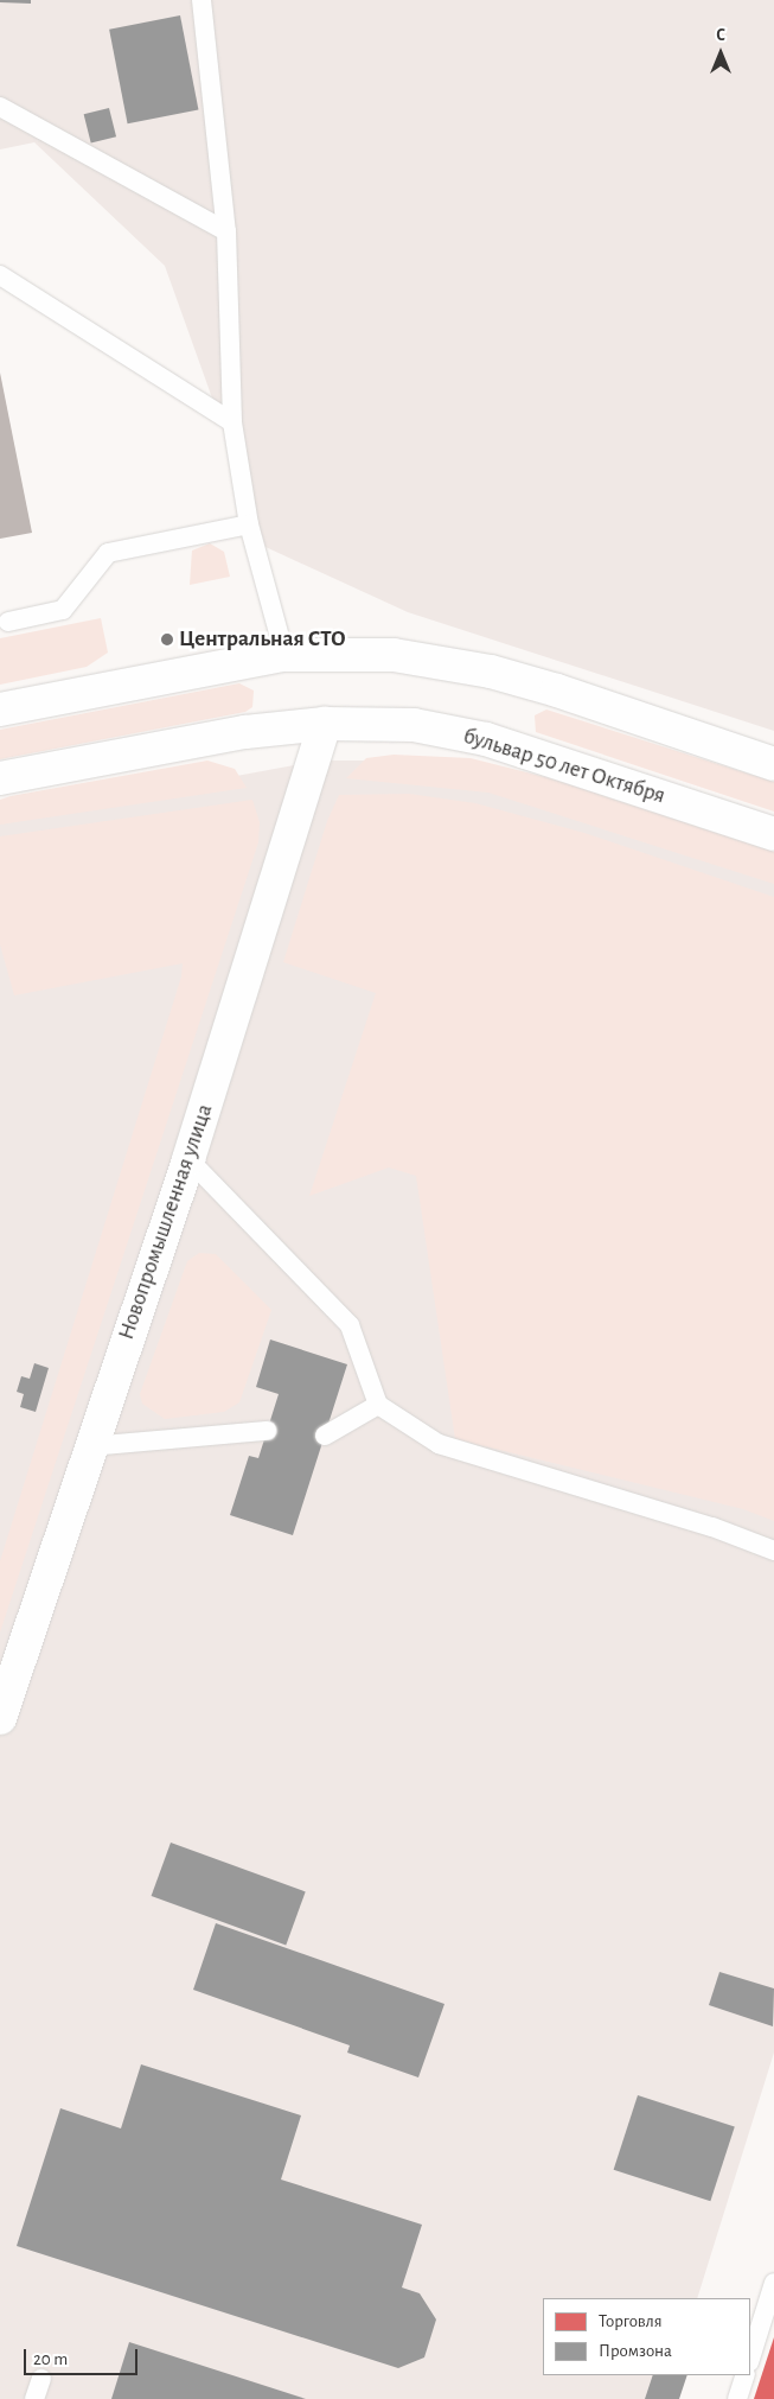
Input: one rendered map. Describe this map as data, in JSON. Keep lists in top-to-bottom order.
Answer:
{
  "streets": {
    "main road": ["бульвар 50 лет Октября", "Новопромышленная улица"]
  },
  "crossings": [
    ["бульвар 50 лет Октября", "Новопромышленная улица"]
  ],
  "places": ["Центральная СТО"],
  "legend": ["Торговля", "Промзона"],
  "scale_bar": "20 m",
  "north": "top"
}
